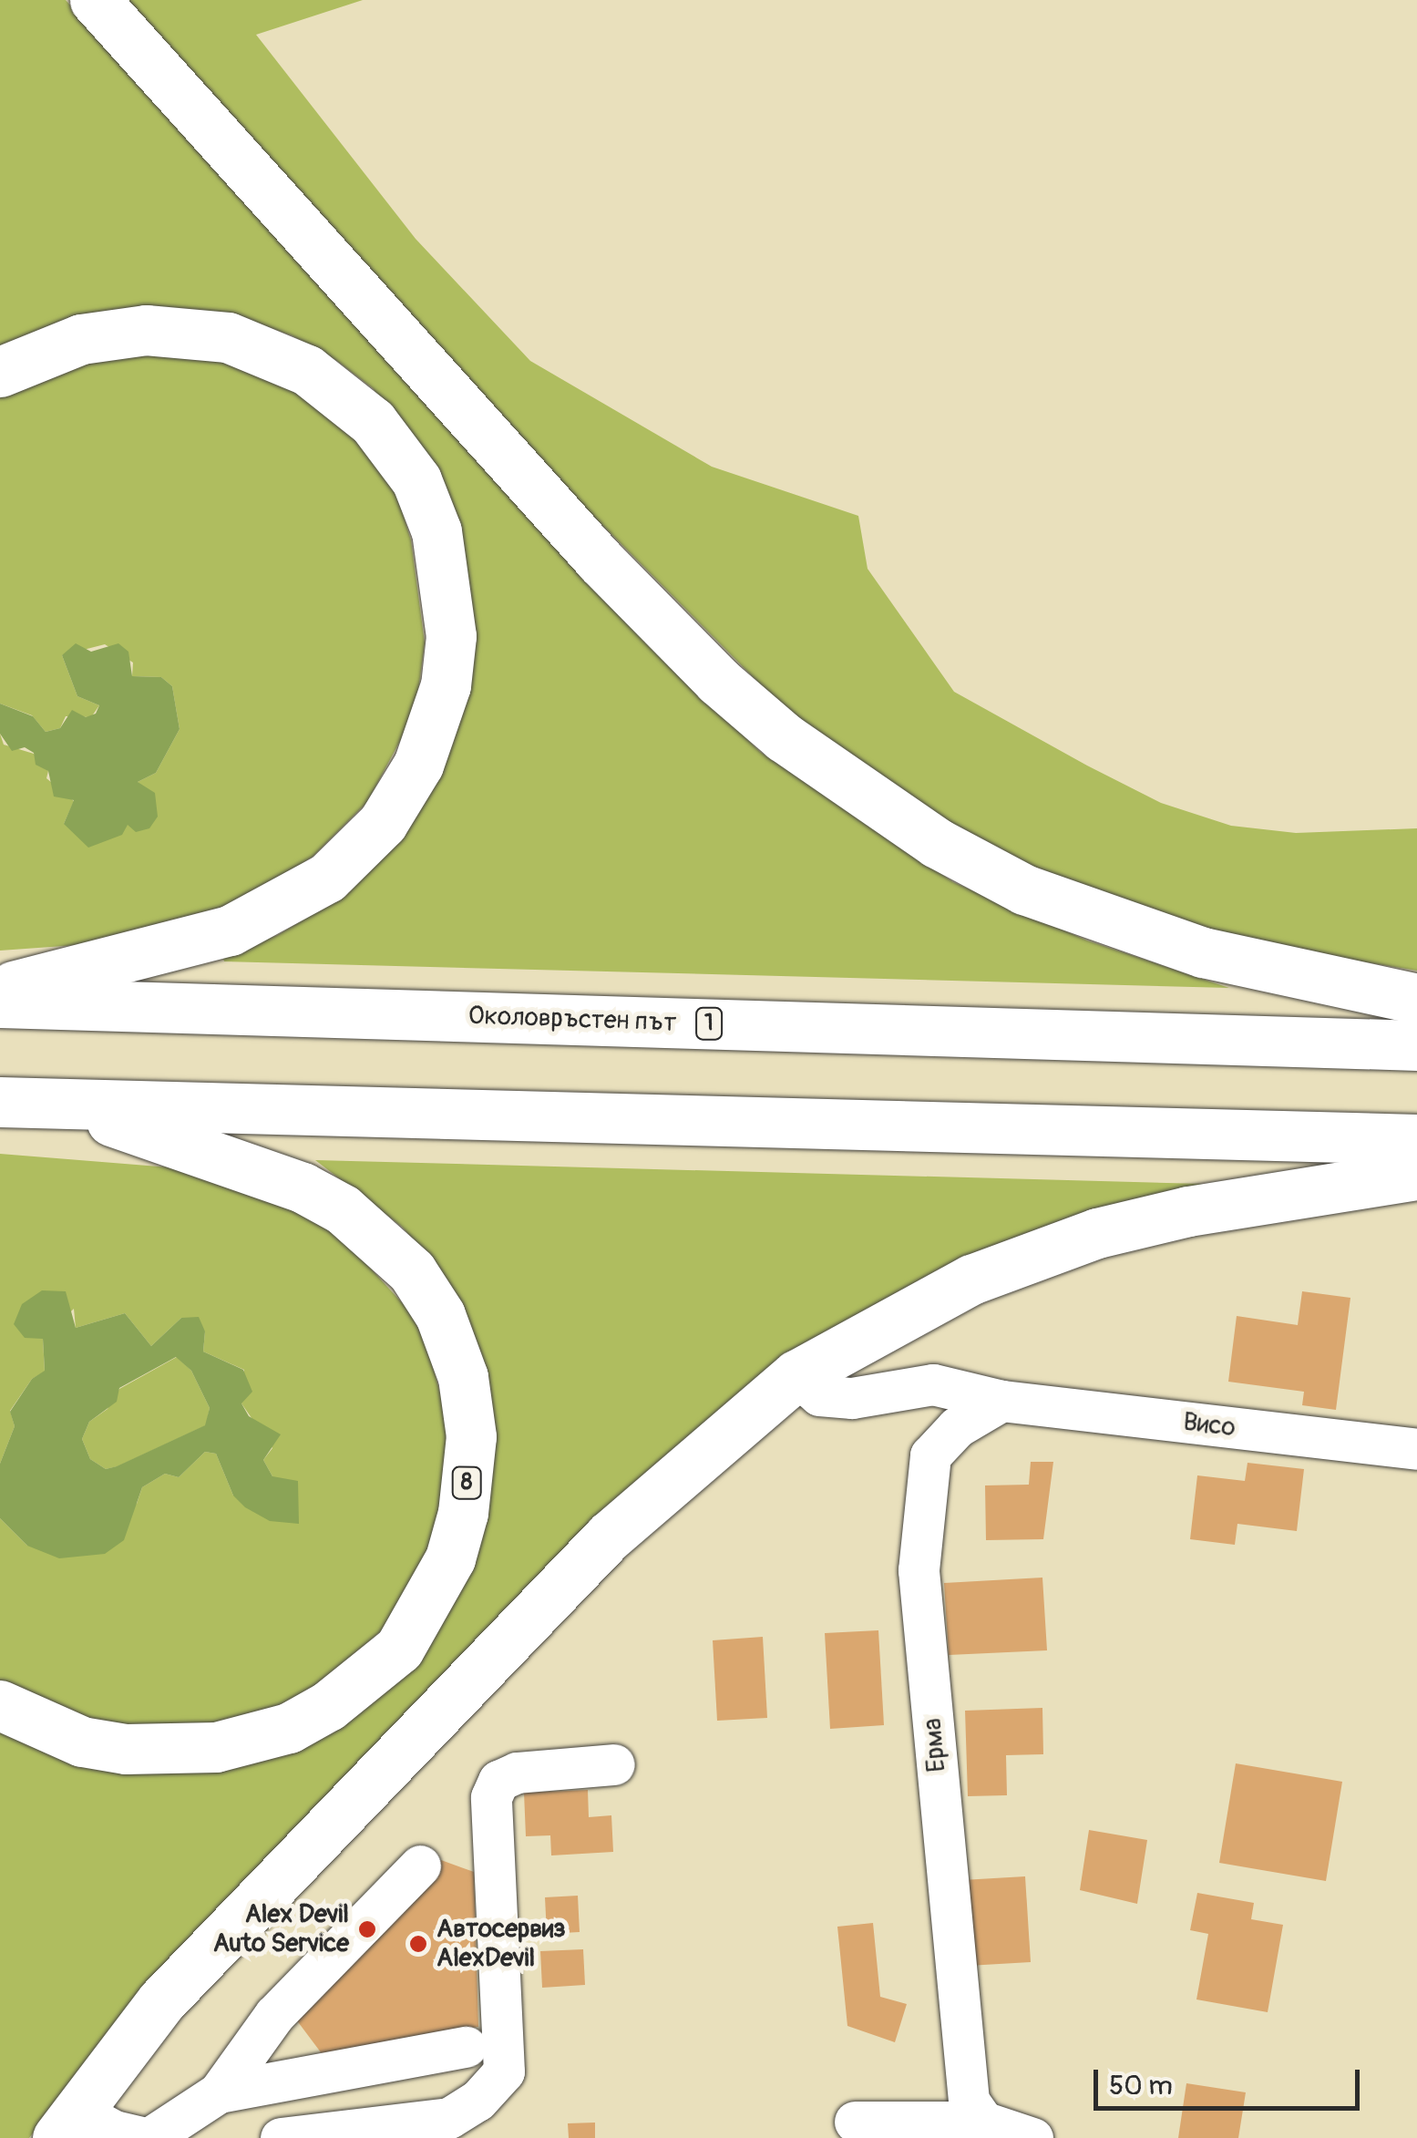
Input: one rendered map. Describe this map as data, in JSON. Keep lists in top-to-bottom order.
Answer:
{
  "streets": {
    "highway": ["Околовръстен път", "1", "8"],
    "street": ["Висо", "Ерма"]
  },
  "crossings": [
    ["Висо", "Ерма"]
  ],
  "places": ["Alex Devil Auto Service", "Автосервиз AlexDevil"],
  "scale_bar": "50 m"
}
